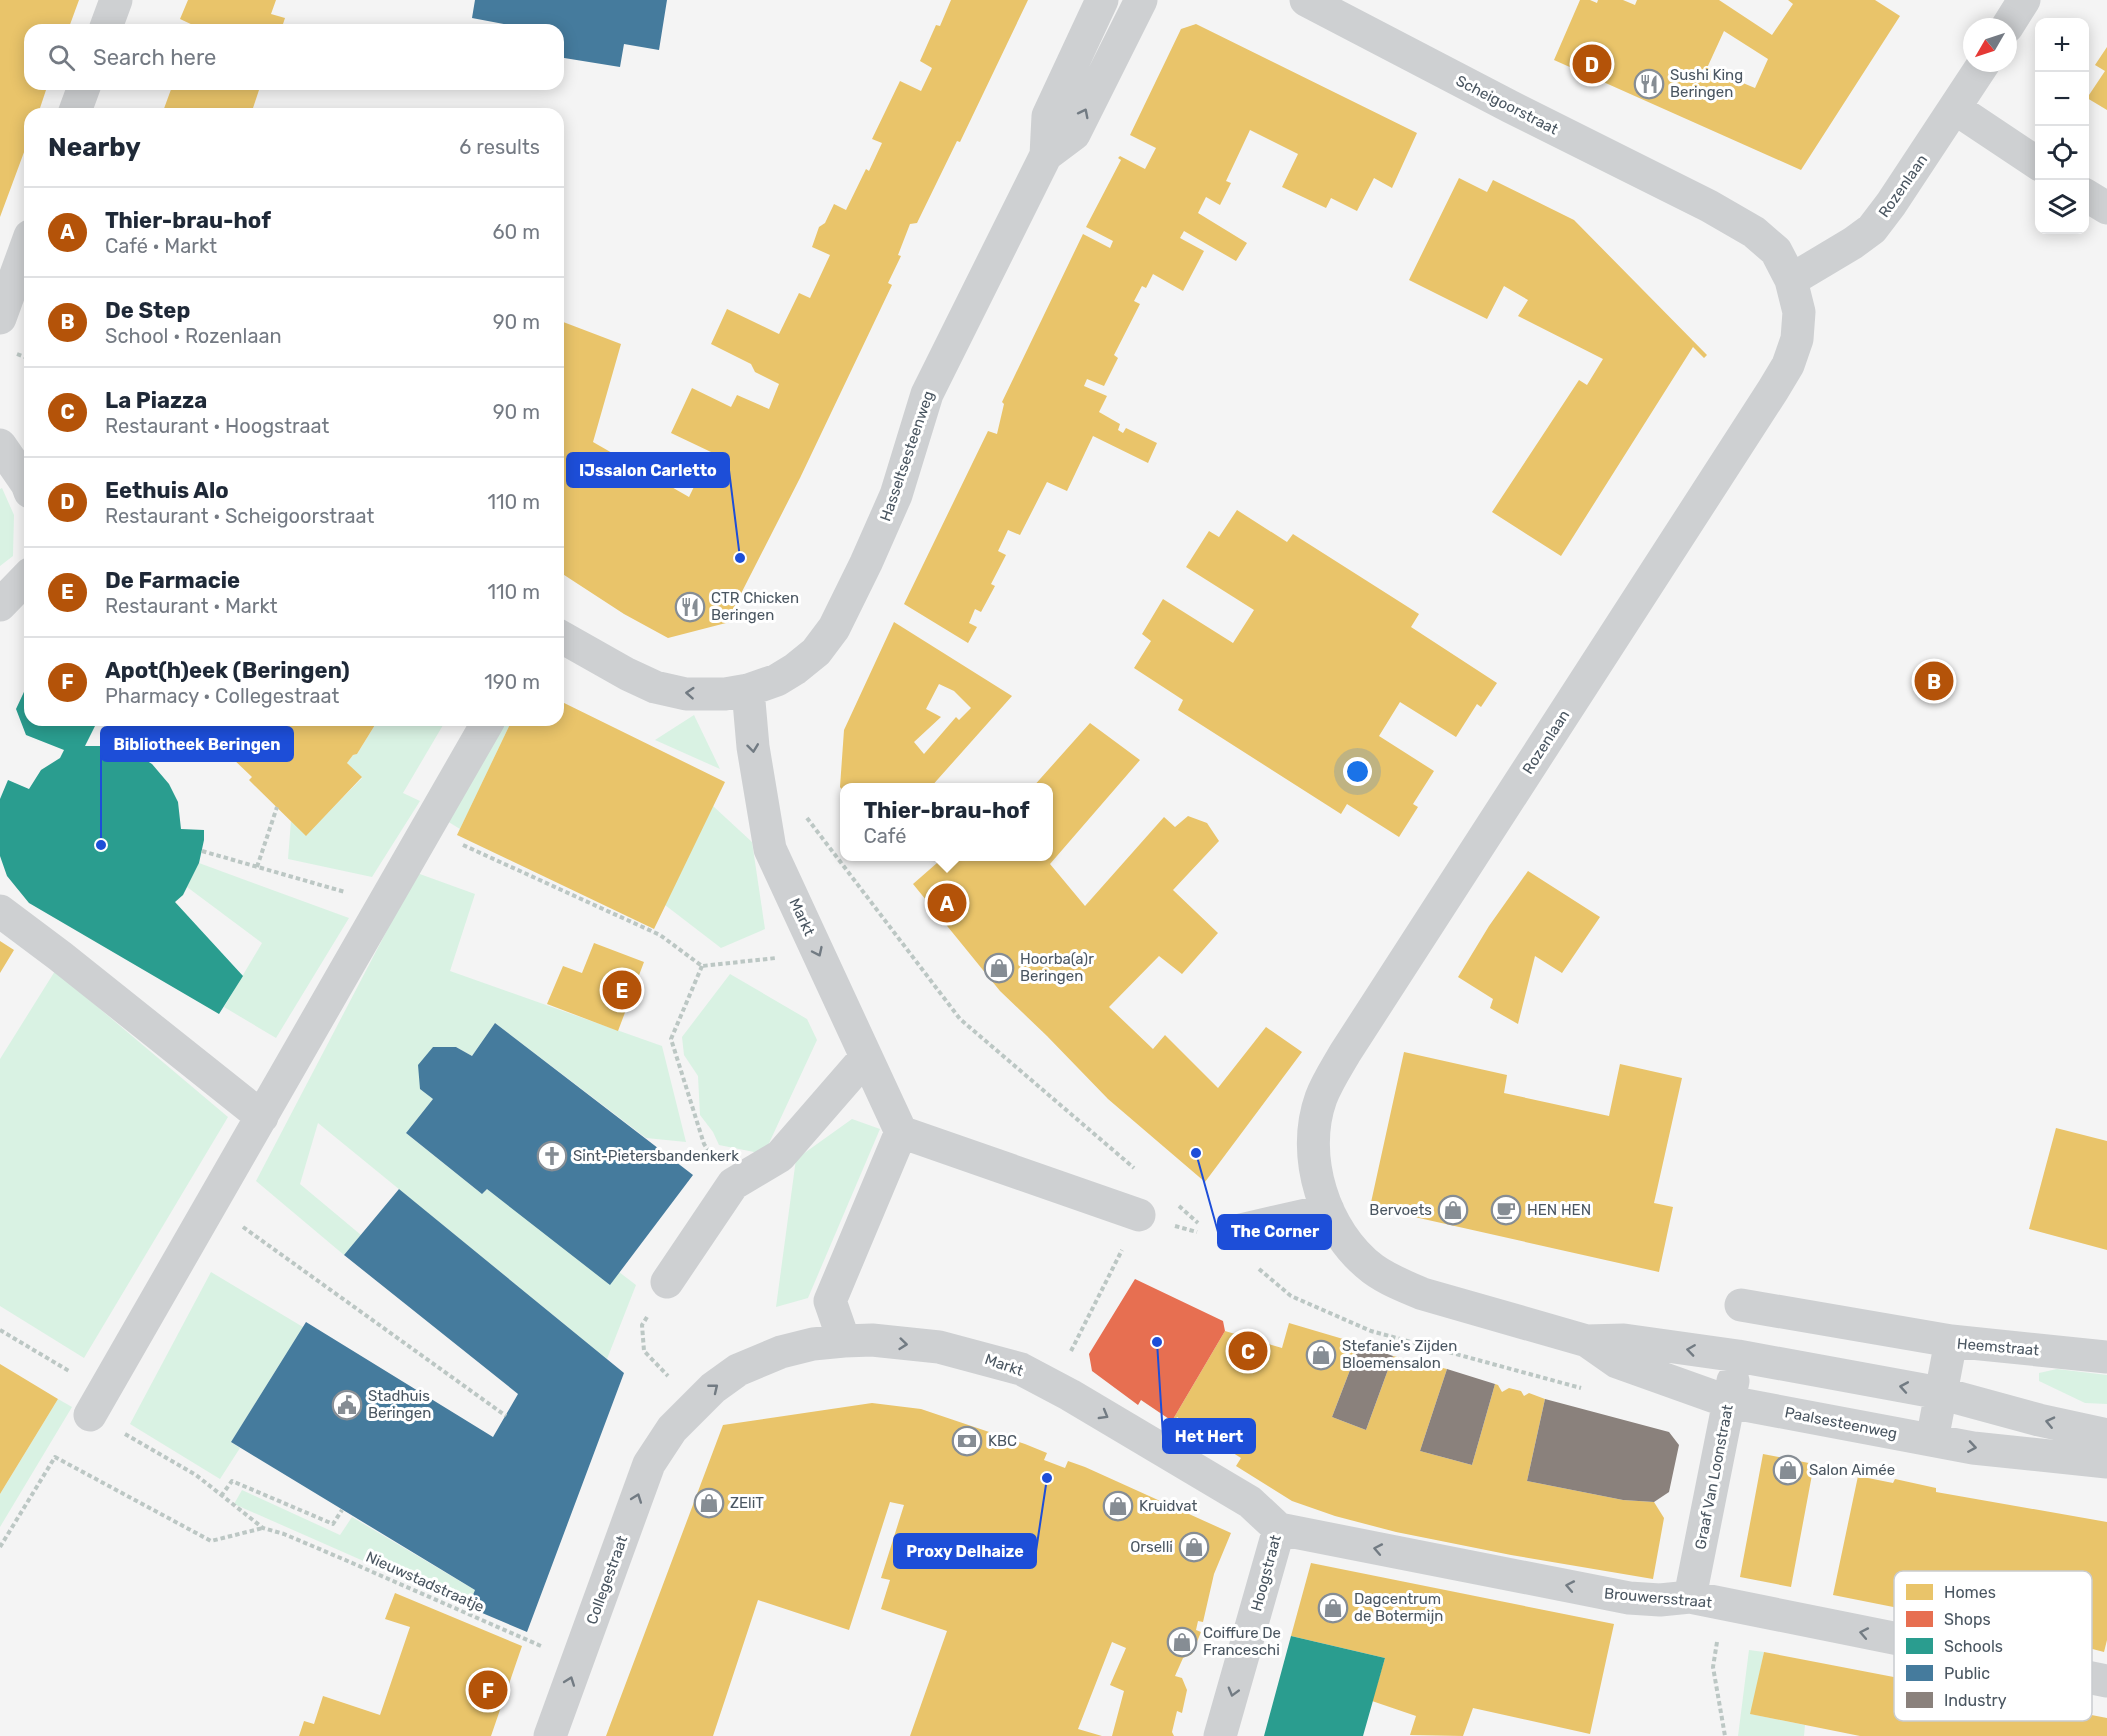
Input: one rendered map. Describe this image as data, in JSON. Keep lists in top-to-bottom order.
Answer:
{
  "streets": {
    "street": [
      "Scheigoorstraat",
      "Rozenlaan",
      "Hasseltsesteenweg",
      "Markt",
      "Heemstraat",
      "Paalsesteenweg",
      "Graaf Van Loonstraat",
      "Hoogstraat",
      "Collegestraat",
      "Brouwersstraat"
    ],
    "path": ["Nieuwstadstraatje"]
  },
  "crossings": [
    ["Scheigoorstraat", "Rozenlaan"],
    ["Rozenlaan", "Paalsesteenweg"],
    ["Hasseltsesteenweg", "Markt"],
    ["Markt", "Hoogstraat"],
    ["Markt", "Collegestraat"],
    ["Heemstraat", "Paalsesteenweg"],
    ["Paalsesteenweg", "Graaf Van Loonstraat"],
    ["Graaf Van Loonstraat", "Brouwersstraat"],
    ["Hoogstraat", "Brouwersstraat"],
    ["Collegestraat", "Nieuwstadstraatje"]
  ],
  "one_way": ["Hoogstraat", "Collegestraat", "Brouwersstraat"],
  "places": {
    "restaurant": ["Sushi King Beringen", "CTR Chicken Beringen"],
    "other": [
      "IJssalon Carletto",
      "Bibliotheek Beringen",
      "The Corner",
      "Het Hert",
      "Proxy Delhaize"
    ],
    "shop": [
      "Hoorba(a)r Beringen",
      "Bervoets",
      "Stefanie's Zijden Bloemensalon",
      "Salon Aimée",
      "ZEliT",
      "Kruidvat",
      "Orselli",
      "Dagcentrum de Botermijn",
      "Coiffure De Franceschi"
    ],
    "church": ["Sint-Pietersbandenkerk"],
    "cafe": ["HEN HEN"],
    "public building": ["Stadhuis Beringen"],
    "bank": ["KBC"]
  },
  "legend": [
    "Homes",
    "Shops",
    "Schools",
    "Public",
    "Industry"
  ],
  "north": "bottom left",
  "page": {
    "map_buttons": ["+", "−"],
    "search": "Search here",
    "pins": [
      "D",
      "B",
      "A",
      "E",
      "C",
      "F"
    ],
    "heading": ["Nearby", "6 results"],
    "list": [
      {
        "mark": "A",
        "name": "Thier-brau-hof",
        "note": "Café · Markt",
        "value": "60 m"
      },
      {
        "mark": "B",
        "name": "De Step",
        "note": "School · Rozenlaan",
        "value": "90 m"
      },
      {
        "mark": "C",
        "name": "La Piazza",
        "note": "Restaurant · Hoogstraat",
        "value": "90 m"
      },
      {
        "mark": "D",
        "name": "Eethuis Alo",
        "note": "Restaurant · Scheigoorstraat",
        "value": "110 m"
      },
      {
        "mark": "E",
        "name": "De Farmacie",
        "note": "Restaurant · Markt",
        "value": "110 m"
      },
      {
        "mark": "F",
        "name": "Apot(h)eek (Beringen)",
        "note": "Pharmacy · Collegestraat",
        "value": "190 m"
      }
    ],
    "popup": ["Thier-brau-hof", "Café"]
  }
}
